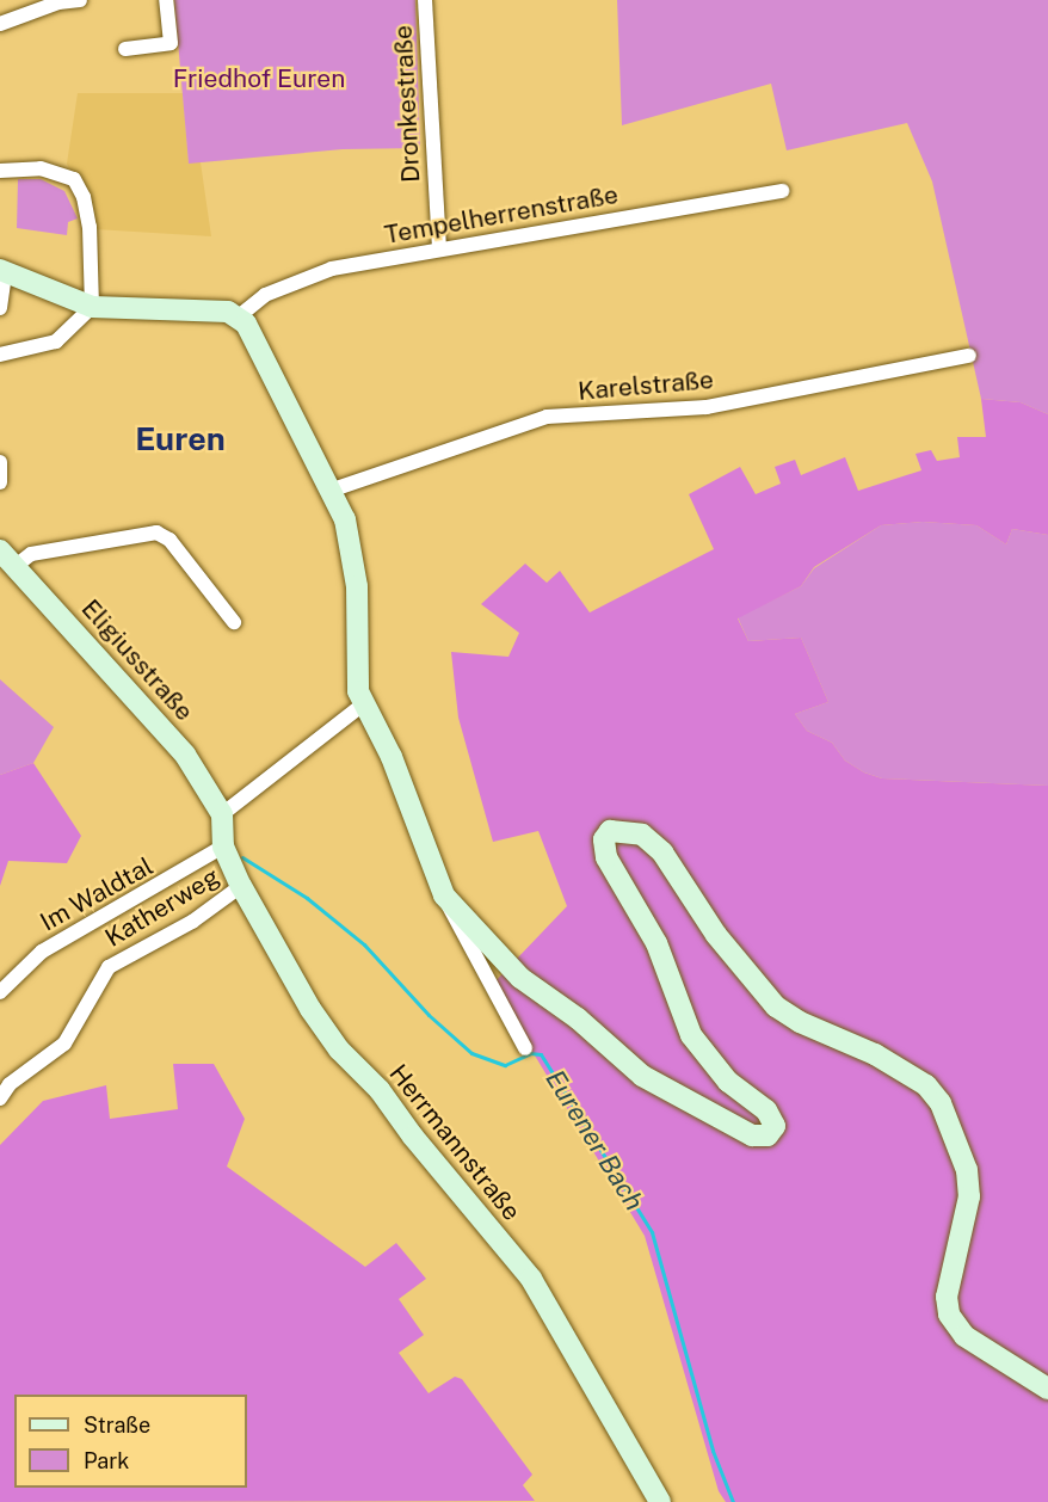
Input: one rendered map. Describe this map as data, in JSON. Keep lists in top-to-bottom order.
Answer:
{
  "streets": {
    "street": [
      "Dronkestraße",
      "Tempelherrenstraße",
      "Karelstraße",
      "Eligiusstraße",
      "Im Waldtal",
      "Katherweg",
      "Herrmannstraße"
    ]
  },
  "crossings": [
    ["Dronkestraße", "Tempelherrenstraße"],
    ["Eligiusstraße", "Herrmannstraße"],
    ["Im Waldtal", "Herrmannstraße"],
    ["Katherweg", "Herrmannstraße"]
  ],
  "districts": ["Euren"],
  "water": ["Eurener Bach"],
  "parks": ["Friedhof Euren"],
  "legend": ["Straße", "Park"]
}
